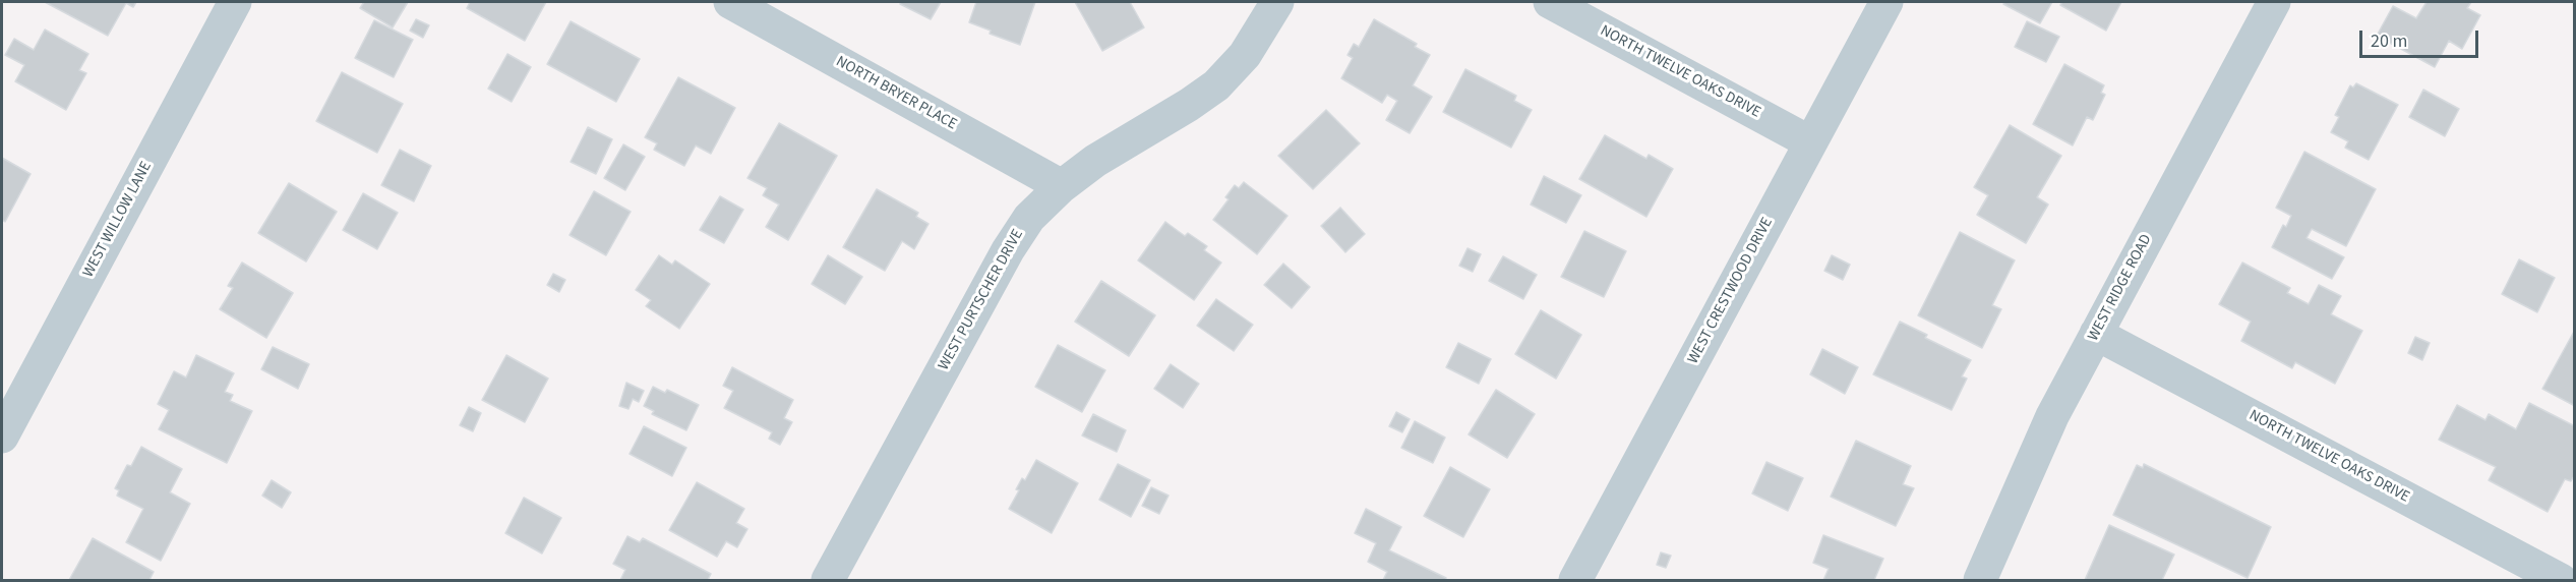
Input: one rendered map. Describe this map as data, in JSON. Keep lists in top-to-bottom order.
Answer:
{
  "streets": {
    "street": [
      "NORTH TWELVE OAKS DRIVE",
      "NORTH BRYER PLACE",
      "WEST WILLOW LANE",
      "WEST RIDGE ROAD",
      "WEST CRESTWOOD DRIVE",
      "WEST PURTSCHER DRIVE"
    ]
  },
  "crossings": [
    ["NORTH TWELVE OAKS DRIVE", "WEST RIDGE ROAD"],
    ["NORTH TWELVE OAKS DRIVE", "WEST CRESTWOOD DRIVE"],
    ["NORTH BRYER PLACE", "WEST PURTSCHER DRIVE"]
  ],
  "scale_bar": "20 m"
}
